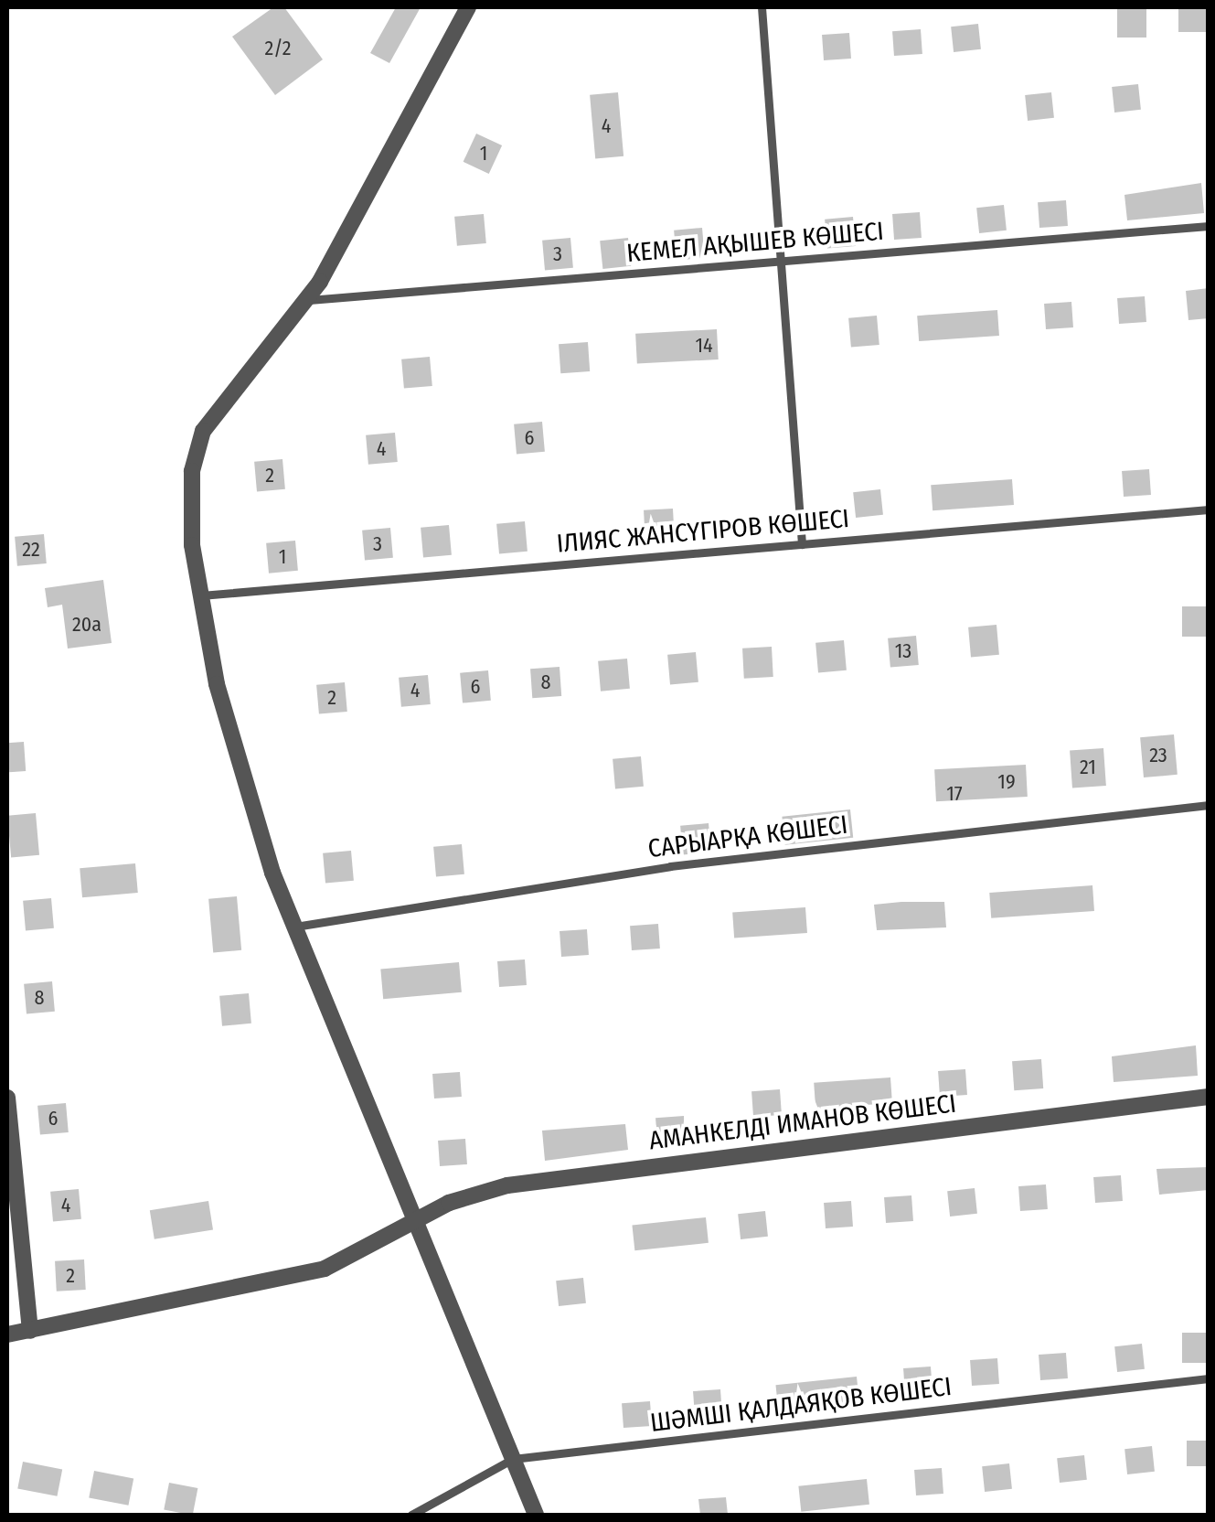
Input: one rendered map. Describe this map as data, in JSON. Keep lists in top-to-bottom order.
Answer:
{
  "streets": {
    "street": ["АМАНКЕЛДІ ИМАНОВ КӨШЕСІ"],
    "lane": [
      "КЕМЕЛ АҚЫШЕВ КӨШЕСІ",
      "ІЛИЯС ЖАНСҮГІРОВ КӨШЕСІ",
      "САРЫАРҚА КӨШЕСІ",
      "ШӘМШІ ҚАЛДАЯҚОВ КӨШЕСІ"
    ]
  },
  "house_numbers": [
    "2/2",
    "4",
    "1",
    "3",
    "14",
    "6",
    "4",
    "2",
    "3",
    "22",
    "1",
    "20а",
    "13",
    "8",
    "6",
    "4",
    "2",
    "23",
    "21",
    "19",
    "17",
    "8",
    "6",
    "4",
    "2"
  ]
}
